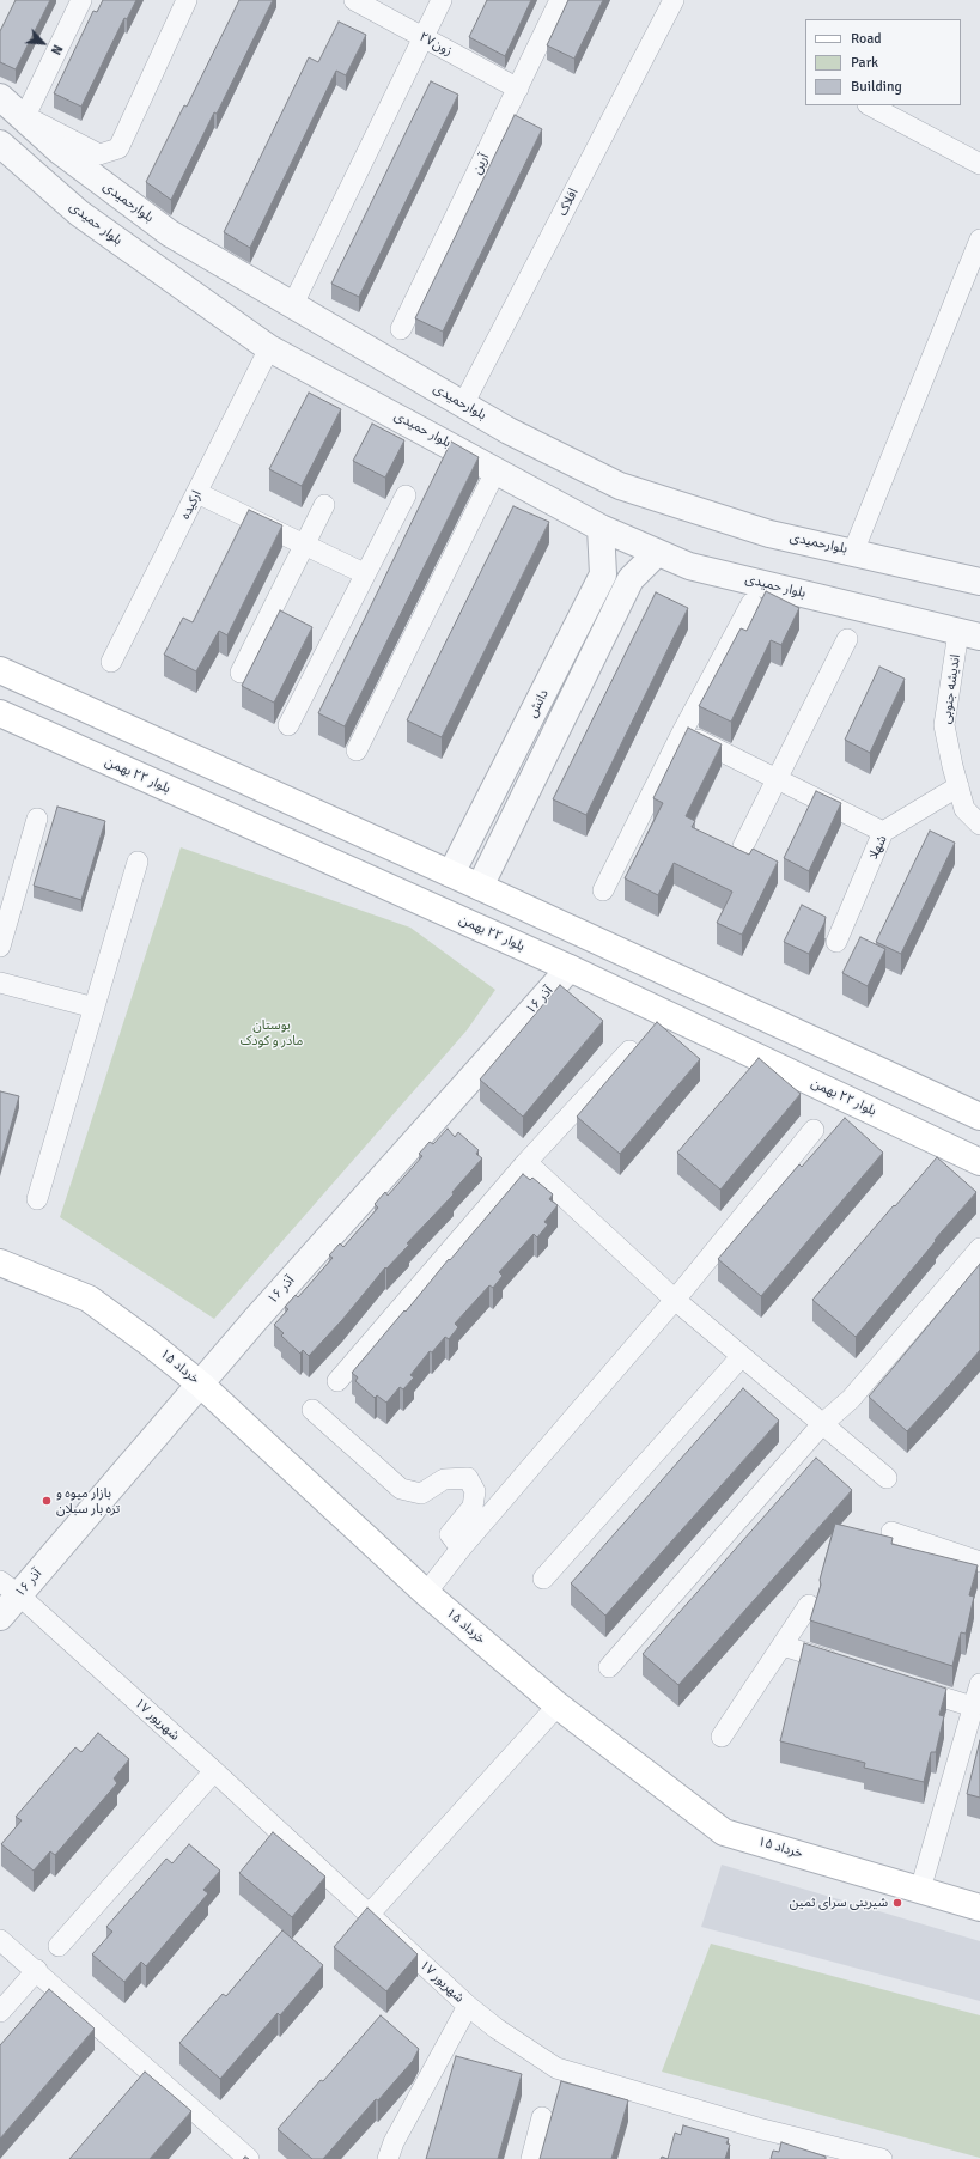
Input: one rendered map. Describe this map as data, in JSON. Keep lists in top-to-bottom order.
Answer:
{
  "streets": {
    "main road": ["بلوار ۲۲ بهمن", "۱۵ خرداد"],
    "street": [
      "زون۲۷",
      "آرین",
      "بلوارحمیدی",
      "افلاک",
      "بلوار حمیدی",
      "ارکیده",
      "اندیشه جنوبی",
      "دانش",
      "شهلا",
      "۱۶ آذر",
      "۱۷ شهریور"
    ]
  },
  "crossings": [
    ["زون۲۷", "آرین"],
    ["بلوارحمیدی", "افلاک"],
    ["بلوار حمیدی", "ارکیده"],
    ["بلوار حمیدی", "اندیشه جنوبی"],
    ["بلوار حمیدی", "دانش"],
    ["اندیشه جنوبی", "شهلا"],
    ["بلوار ۲۲ بهمن", "۱۶ آذر"],
    ["۱۶ آذر", "۱۵ خرداد"],
    ["۱۶ آذر", "۱۷ شهریور"]
  ],
  "parks": ["بوستان مادر و کودک"],
  "places": ["بازار میوه و تره بار سبلان", "شیرینی سرای ثمین"],
  "legend": ["Road", "Park", "Building"],
  "north": "bottom right"
}
